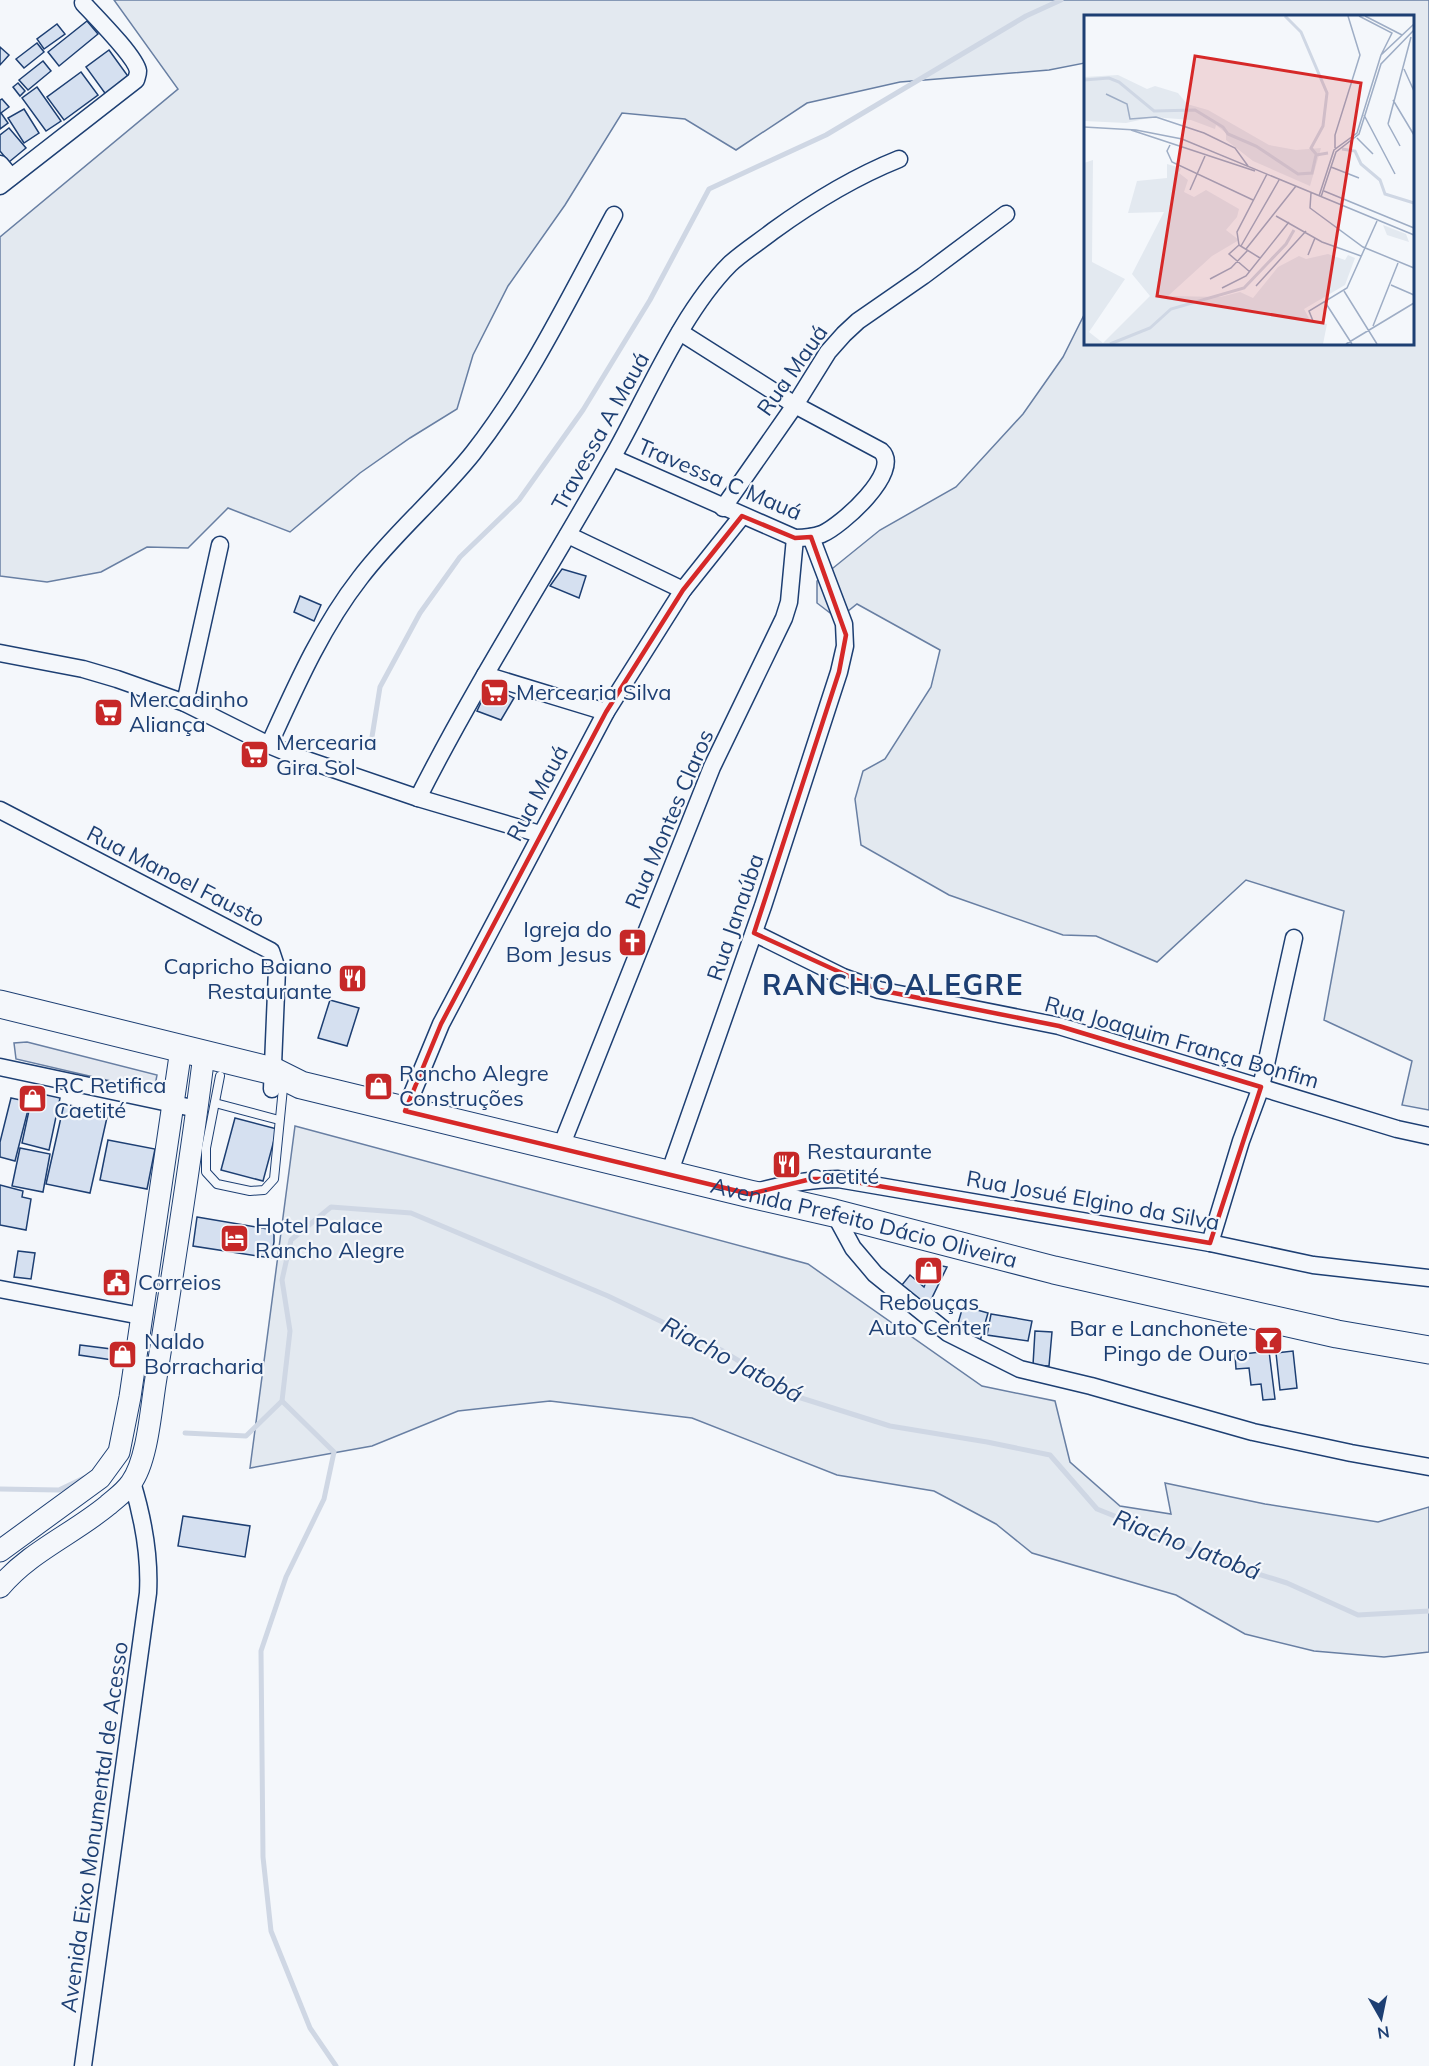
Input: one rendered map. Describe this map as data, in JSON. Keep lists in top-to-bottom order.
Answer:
{
  "streets": {
    "main road": ["Avenida Prefeito Dácio Oliveira"],
    "street": [
      "Rua Mauá",
      "Travessa A Mauá",
      "Travessa C Mauá",
      "Rua Montes Claros",
      "Rua Manoel Fausto",
      "Rua Janaúba",
      "Rua Joaquim França Bonfim",
      "Rua Josué Elgino da Silva",
      "Avenida Eixo Monumental de Acesso"
    ]
  },
  "crossings": [
    ["Rua Mauá", "Travessa C Mauá"],
    ["Rua Mauá", "Avenida Prefeito Dácio Oliveira"],
    ["Travessa A Mauá", "Travessa C Mauá"],
    ["Travessa C Mauá", "Rua Montes Claros"],
    ["Travessa C Mauá", "Rua Janaúba"],
    ["Rua Montes Claros", "Rua Janaúba"],
    ["Rua Montes Claros", "Avenida Prefeito Dácio Oliveira"],
    ["Rua Manoel Fausto", "Avenida Prefeito Dácio Oliveira"],
    ["Rua Janaúba", "Rua Joaquim França Bonfim"],
    ["Rua Janaúba", "Avenida Prefeito Dácio Oliveira"],
    ["Rua Josué Elgino da Silva", "Avenida Prefeito Dácio Oliveira"]
  ],
  "districts": ["RANCHO ALEGRE"],
  "water": ["Riacho Jatobá"],
  "places": {
    "supermarket": ["Mercearia Silva", "Mercadinho Aliança", "Mercearia Gira Sol"],
    "church": ["Igreja do Bom Jesus"],
    "restaurant": ["Capricho Baiano Restaurante", "Restaurante Caetité"],
    "shop": [
      "Rancho Alegre Construções",
      "RC Retifica Caetité",
      "Rebouças Auto Center",
      "Naldo Borracharia"
    ],
    "hotel": ["Hotel Palace Rancho Alegre"],
    "public building": ["Correios"],
    "bar": ["Bar e Lanchonete Pingo de Ouro"]
  },
  "north": "bottom"
}
